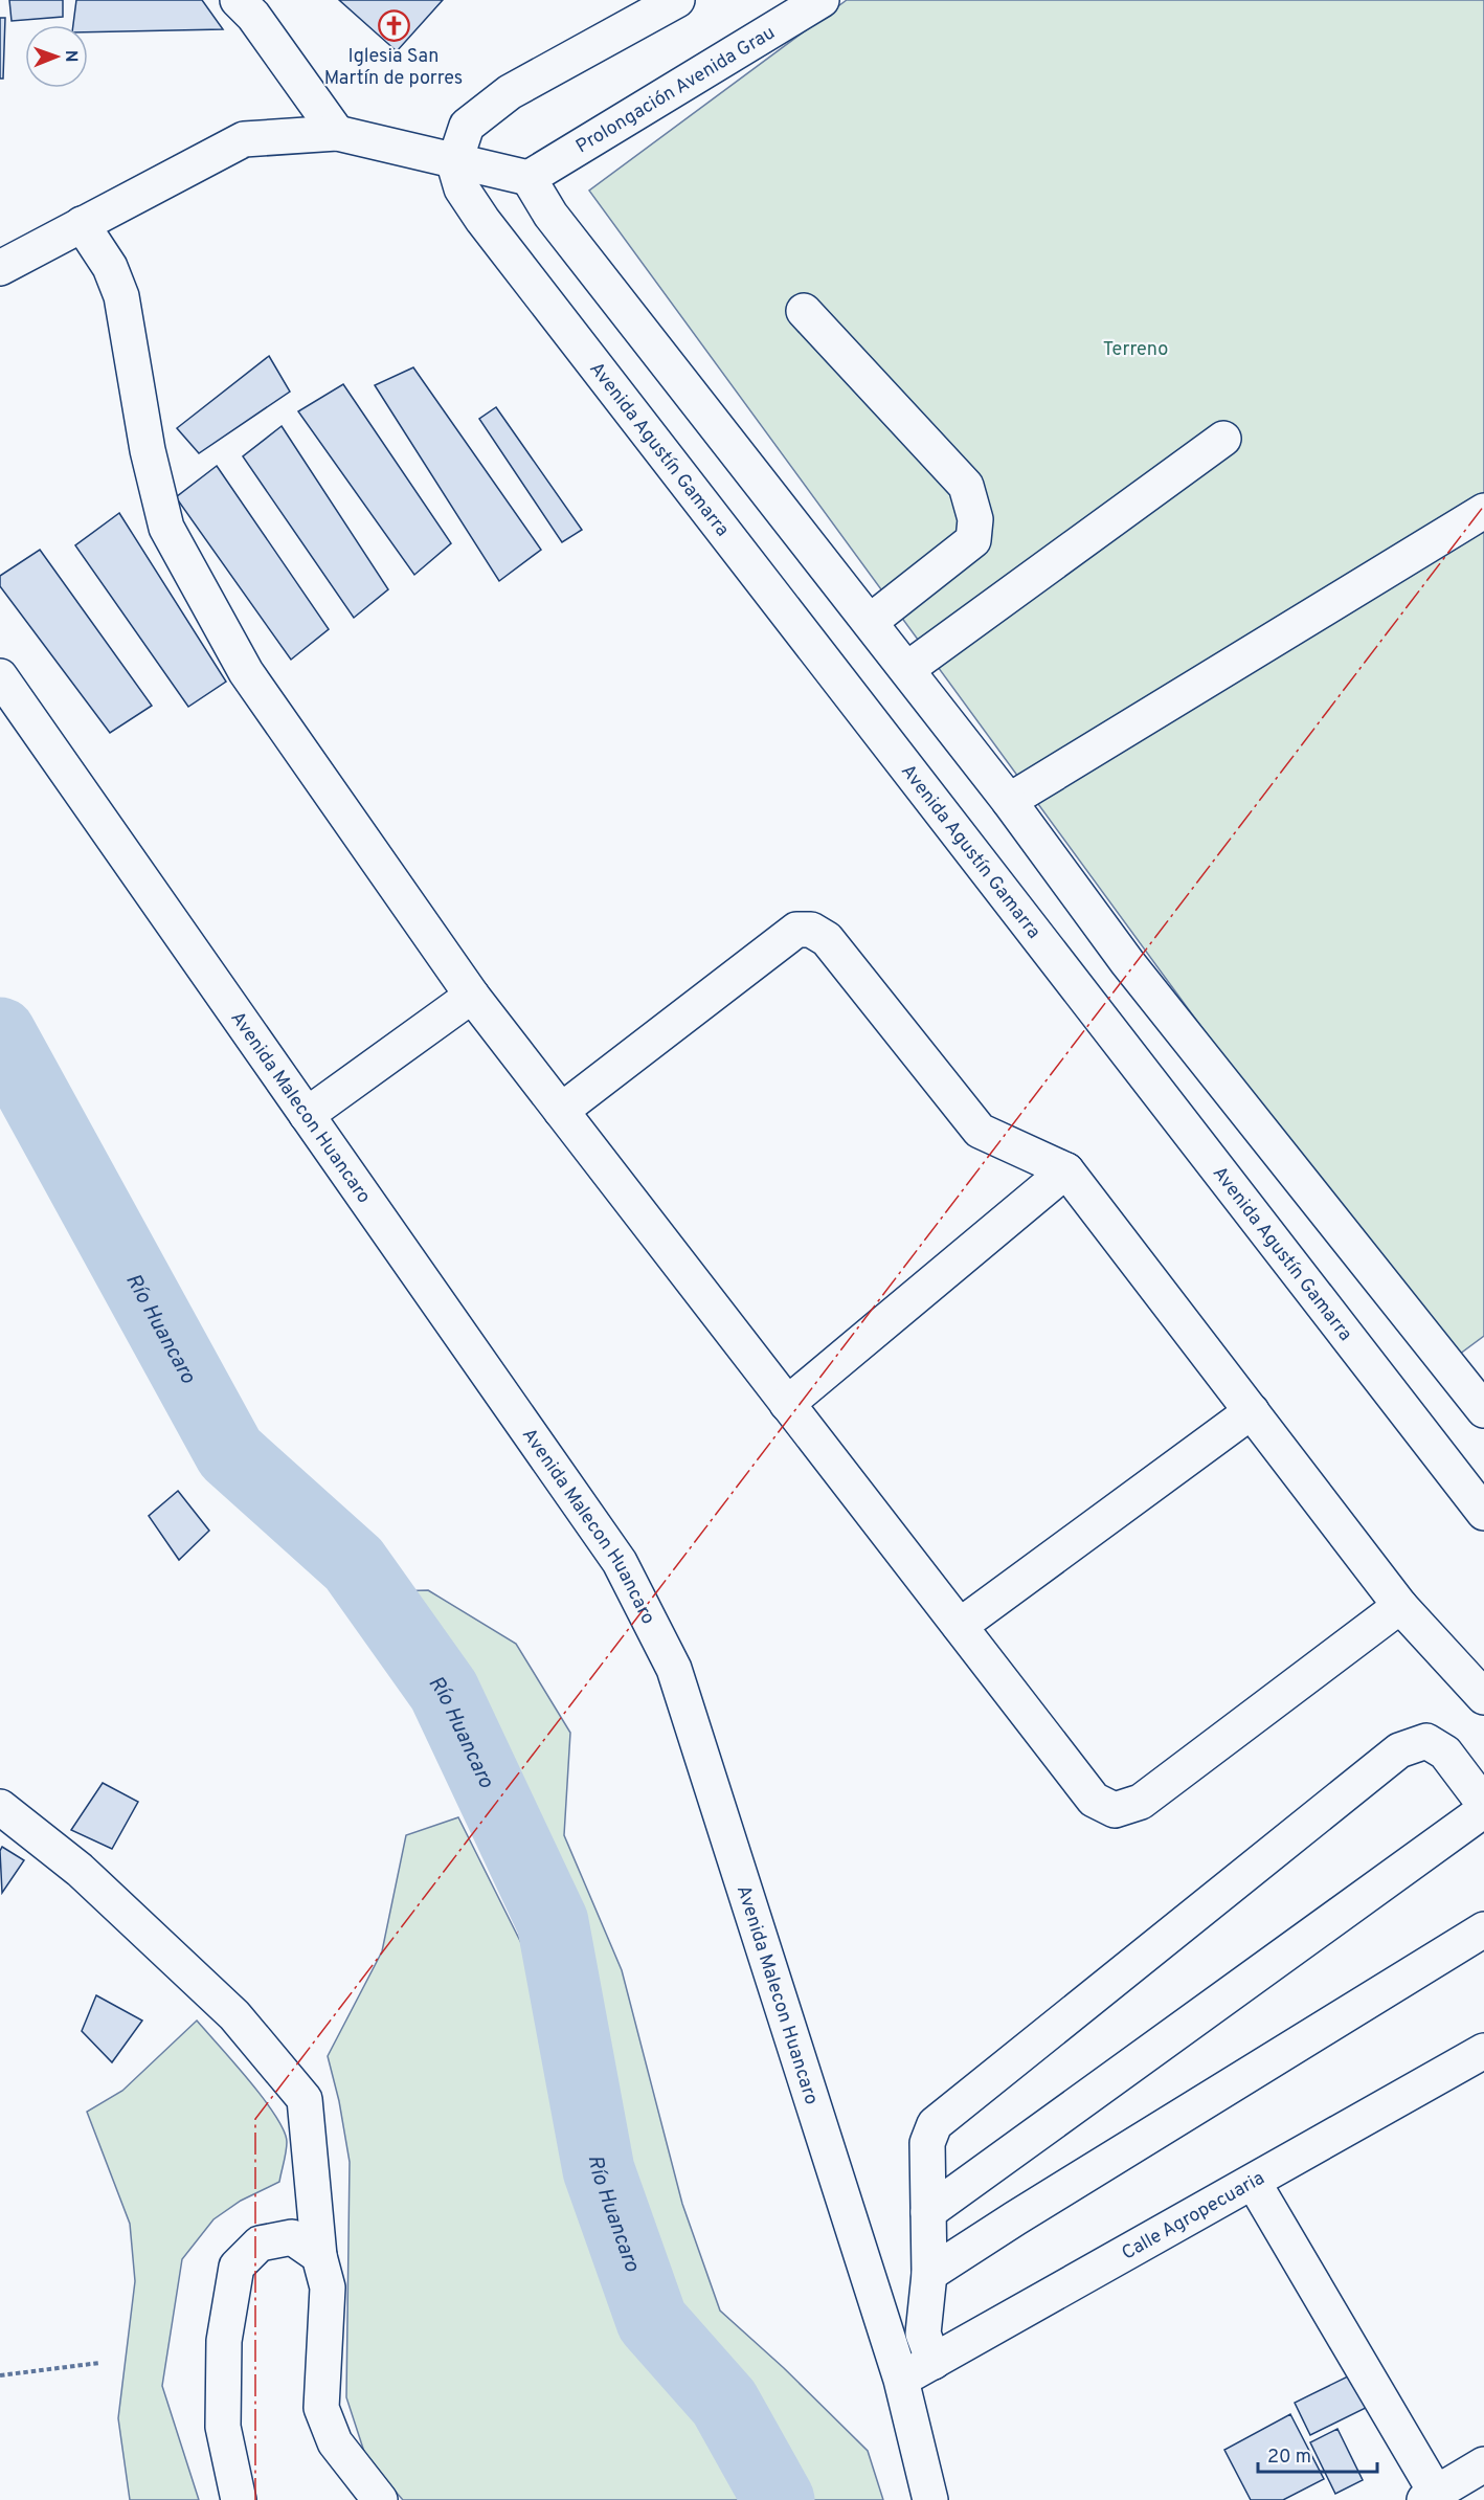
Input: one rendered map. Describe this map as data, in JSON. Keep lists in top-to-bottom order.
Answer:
{
  "streets": {
    "main road": [
      "Prolongación Avenida Grau",
      "Avenida Agustín Gamarra",
      "Avenida Malecon Huancaro",
      "Calle Agropecuaria"
    ]
  },
  "crossings": [
    ["Avenida Malecon Huancaro", "Calle Agropecuaria"]
  ],
  "water": ["Río Huancaro"],
  "parks": ["Terreno"],
  "places": {
    "church": ["Iglesia San Martín de porres"]
  },
  "scale_bar": "20 m",
  "north": "right"
}
